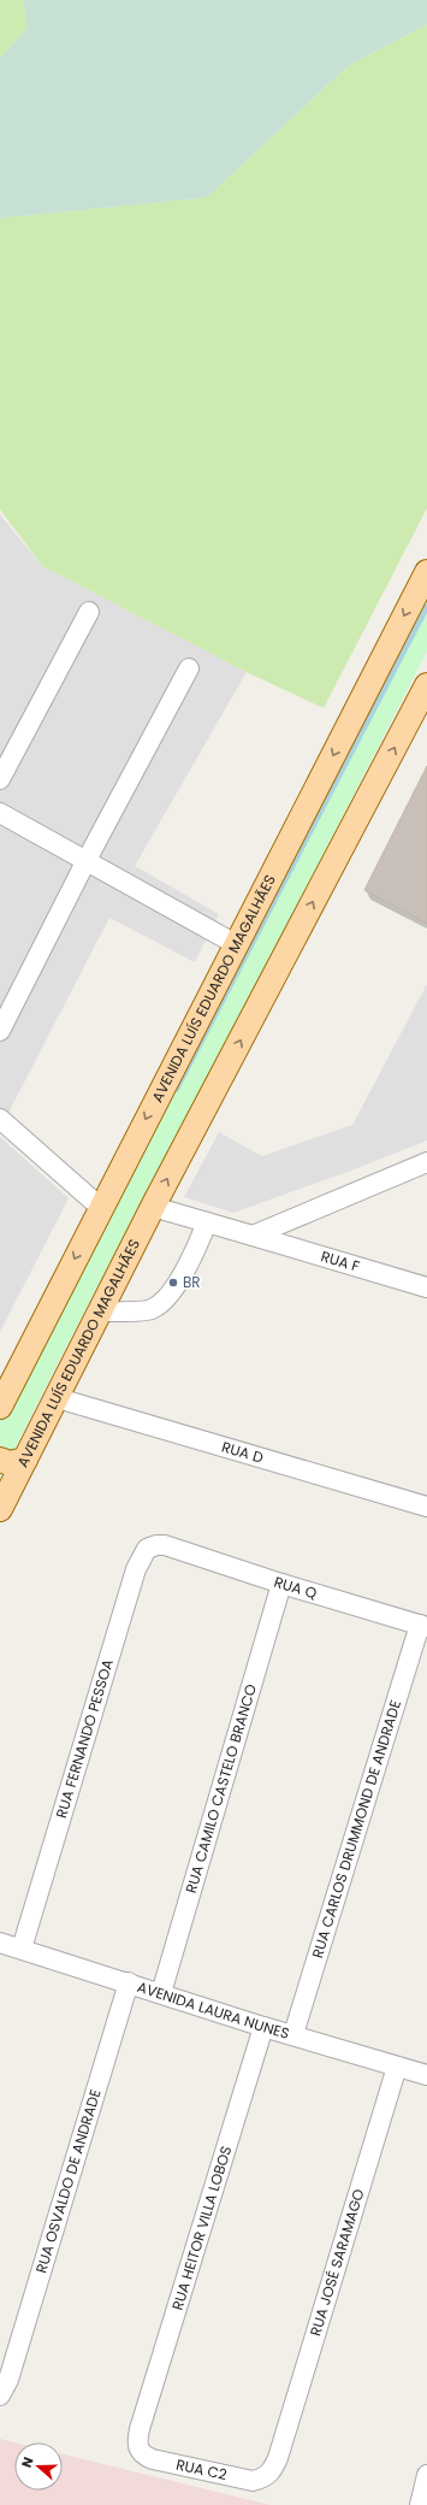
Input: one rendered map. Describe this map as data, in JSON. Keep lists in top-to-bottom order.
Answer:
{
  "streets": {
    "main road": ["AVENIDA LUÍS EDUARDO MAGALHÃES"],
    "street": [
      "RUA F",
      "RUA D",
      "RUA Q",
      "RUA FERNANDO PESSOA",
      "RUA CAMILO CASTELO BRANCO",
      "RUA CARLOS DRUMMOND DE ANDRADE",
      "AVENIDA LAURA NUNES",
      "RUA OSVALDO DE ANDRADE",
      "RUA HEITOR VILLA LOBOS",
      "RUA JOSÉ SARAMAGO",
      "RUA C2"
    ]
  },
  "crossings": [
    ["AVENIDA LUÍS EDUARDO MAGALHÃES", "RUA F"],
    ["AVENIDA LUÍS EDUARDO MAGALHÃES", "RUA D"],
    ["RUA Q", "RUA FERNANDO PESSOA"],
    ["RUA Q", "RUA CAMILO CASTELO BRANCO"],
    ["RUA Q", "RUA CARLOS DRUMMOND DE ANDRADE"],
    ["RUA FERNANDO PESSOA", "AVENIDA LAURA NUNES"],
    ["RUA CAMILO CASTELO BRANCO", "AVENIDA LAURA NUNES"],
    ["RUA CARLOS DRUMMOND DE ANDRADE", "AVENIDA LAURA NUNES"],
    ["AVENIDA LAURA NUNES", "RUA OSVALDO DE ANDRADE"],
    ["AVENIDA LAURA NUNES", "RUA HEITOR VILLA LOBOS"],
    ["AVENIDA LAURA NUNES", "RUA JOSÉ SARAMAGO"],
    ["RUA HEITOR VILLA LOBOS", "RUA C2"],
    ["RUA JOSÉ SARAMAGO", "RUA C2"]
  ],
  "places": ["BR"],
  "north": "left"
}
